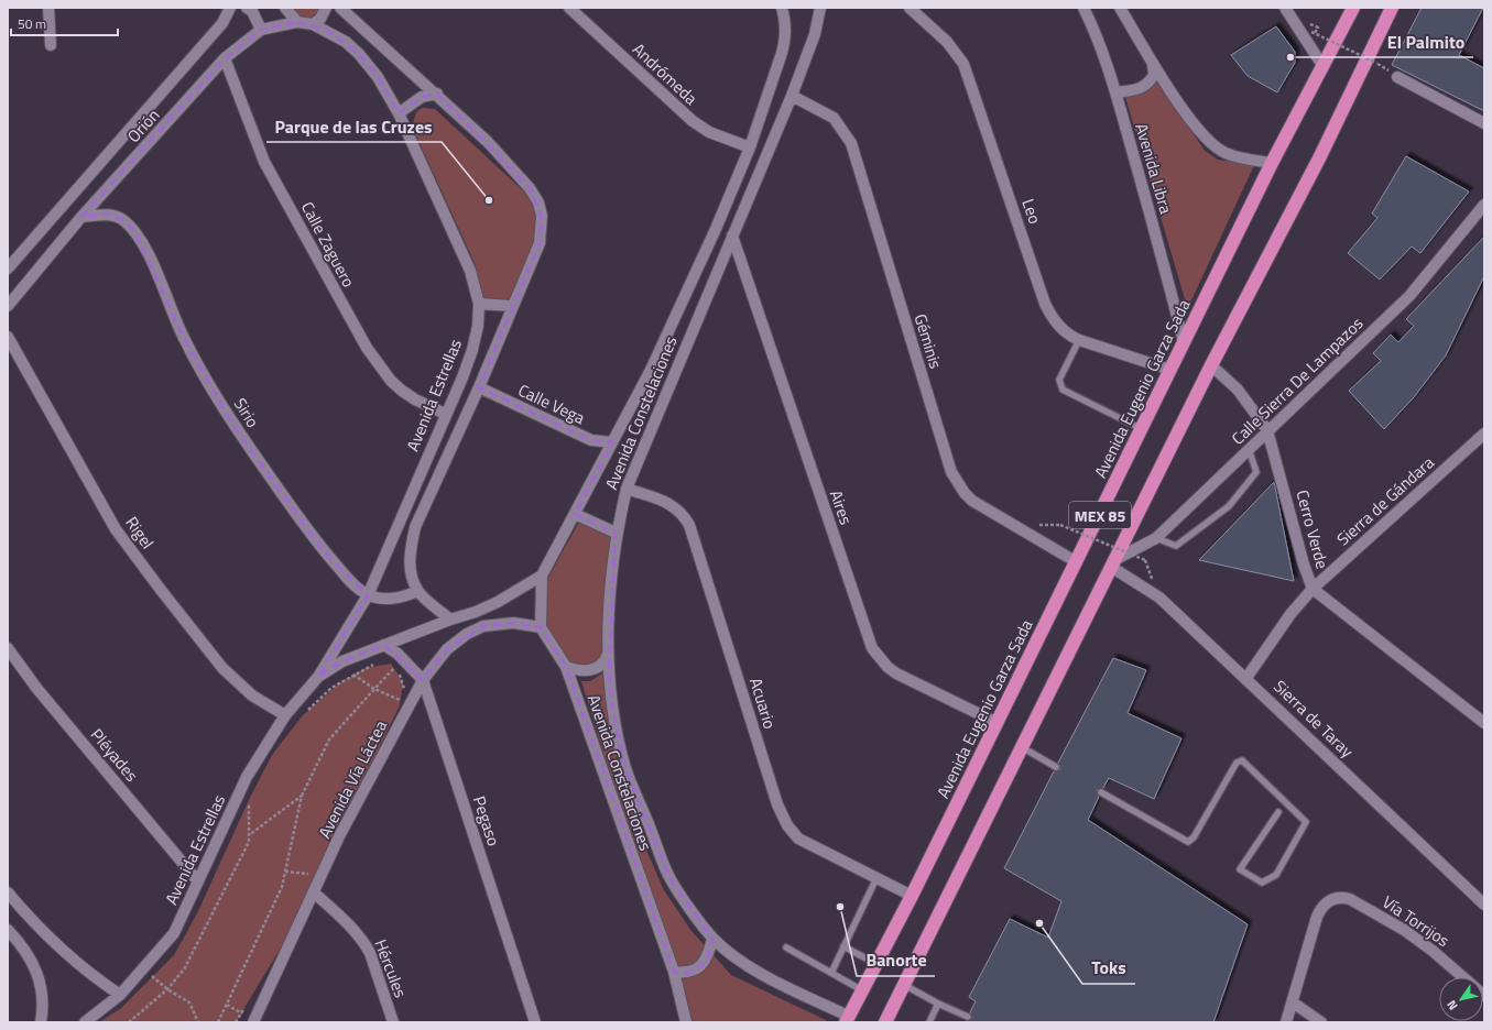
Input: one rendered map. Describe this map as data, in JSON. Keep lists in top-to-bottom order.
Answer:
{
  "streets": {
    "highway": ["Avenida Eugenio Garza Sada", "MEX 85"],
    "street": [
      "Andrómeda",
      "Orión",
      "Avenida Libra",
      "Leo",
      "Calle Zaguero",
      "Géminis",
      "Calle Sierra De Lampazos",
      "Avenida Estrellas",
      "Calle Vega",
      "Sirio",
      "Avenida Constelaciones",
      "Sierra de Gándara",
      "Aires",
      "Cerro Verde",
      "Rigel",
      "Acuario",
      "Sierra de Taray",
      "Pléyades",
      "Avenida Vía Láctea",
      "Pegaso",
      "Vía Torrijos",
      "Hércules"
    ]
  },
  "crossings": [
    ["Andrómeda", "Avenida Constelaciones"],
    ["Orión", "Calle Zaguero"],
    ["Orión", "Avenida Estrellas"],
    ["Orión", "Sirio"],
    ["Avenida Libra", "Avenida Eugenio Garza Sada"],
    ["Leo", "Avenida Eugenio Garza Sada"],
    ["Calle Zaguero", "Avenida Estrellas"],
    ["Géminis", "Avenida Eugenio Garza Sada"],
    ["Géminis", "Avenida Constelaciones"],
    ["Calle Sierra De Lampazos", "MEX 85"],
    ["Calle Sierra De Lampazos", "Cerro Verde"],
    ["Calle Sierra De Lampazos", "Sierra de Taray"],
    ["Avenida Eugenio Garza Sada", "Avenida Constelaciones"],
    ["Avenida Eugenio Garza Sada", "Aires"],
    ["Avenida Eugenio Garza Sada", "Acuario"],
    ["Avenida Estrellas", "Sirio"],
    ["Avenida Estrellas", "Rigel"],
    ["Avenida Estrellas", "Pléyades"],
    ["Avenida Estrellas", "Pegaso"],
    ["Calle Vega", "Avenida Constelaciones"],
    ["Avenida Constelaciones", "Aires"],
    ["Avenida Constelaciones", "Acuario"],
    ["Avenida Constelaciones", "Avenida Vía Láctea"],
    ["Sierra de Gándara", "Cerro Verde"],
    ["Sierra de Gándara", "Sierra de Taray"],
    ["MEX 85", "Cerro Verde"],
    ["MEX 85", "Sierra de Taray"],
    ["Avenida Vía Láctea", "Pegaso"],
    ["Avenida Vía Láctea", "Hércules"]
  ],
  "places": [
    "El Palmito",
    "Parque de las Cruzes",
    "Banorte",
    "Toks"
  ],
  "scale_bar": "50 m",
  "north": "bottom left"
}
